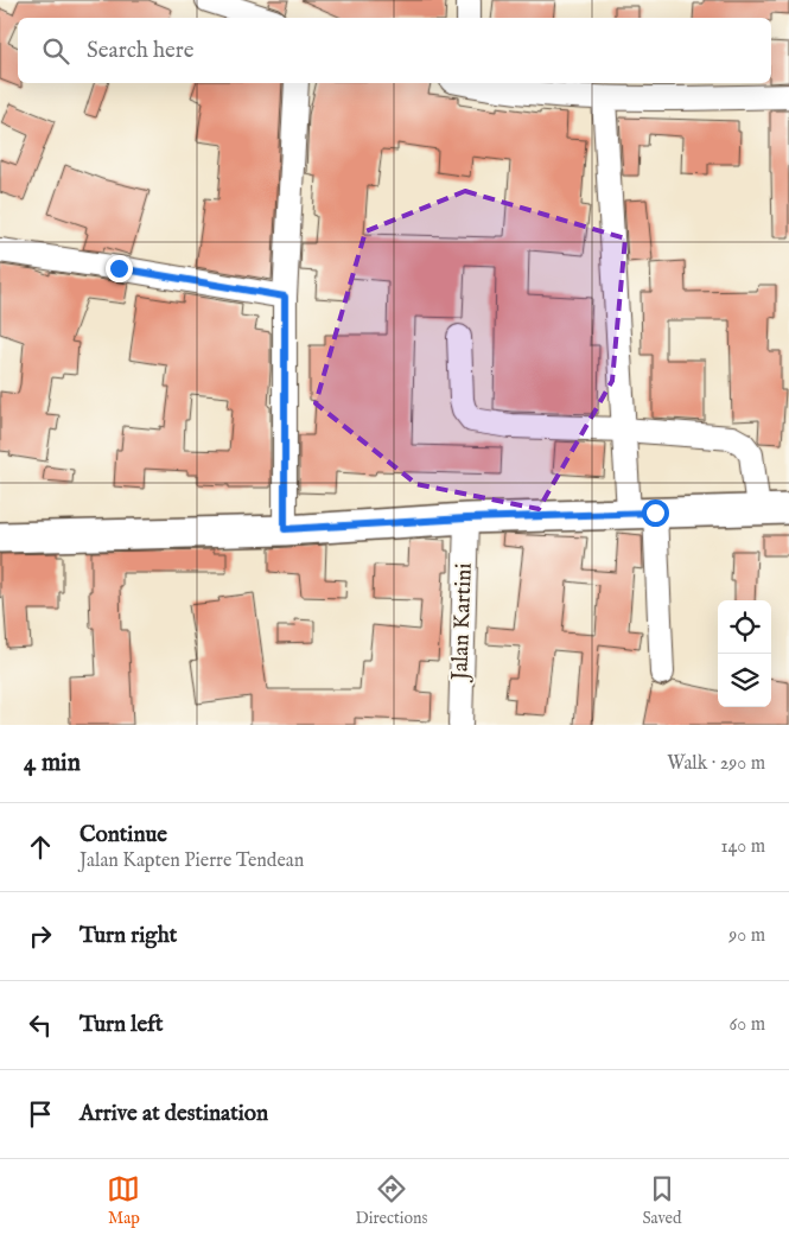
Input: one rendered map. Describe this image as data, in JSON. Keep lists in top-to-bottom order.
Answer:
{
  "streets": {
    "street": ["Jalan Kartini"]
  },
  "page": {
    "search": "Search here",
    "heading": ["4 min", "Walk · 290 m"],
    "list": [
      ["Continue", "Jalan Kapten Pierre Tendean", "140 m"],
      ["Turn right", "90 m"],
      ["Turn left", "60 m"],
      "Arrive at destination"
    ],
    "nav": ["Map", "Directions", "Saved"]
  }
}
